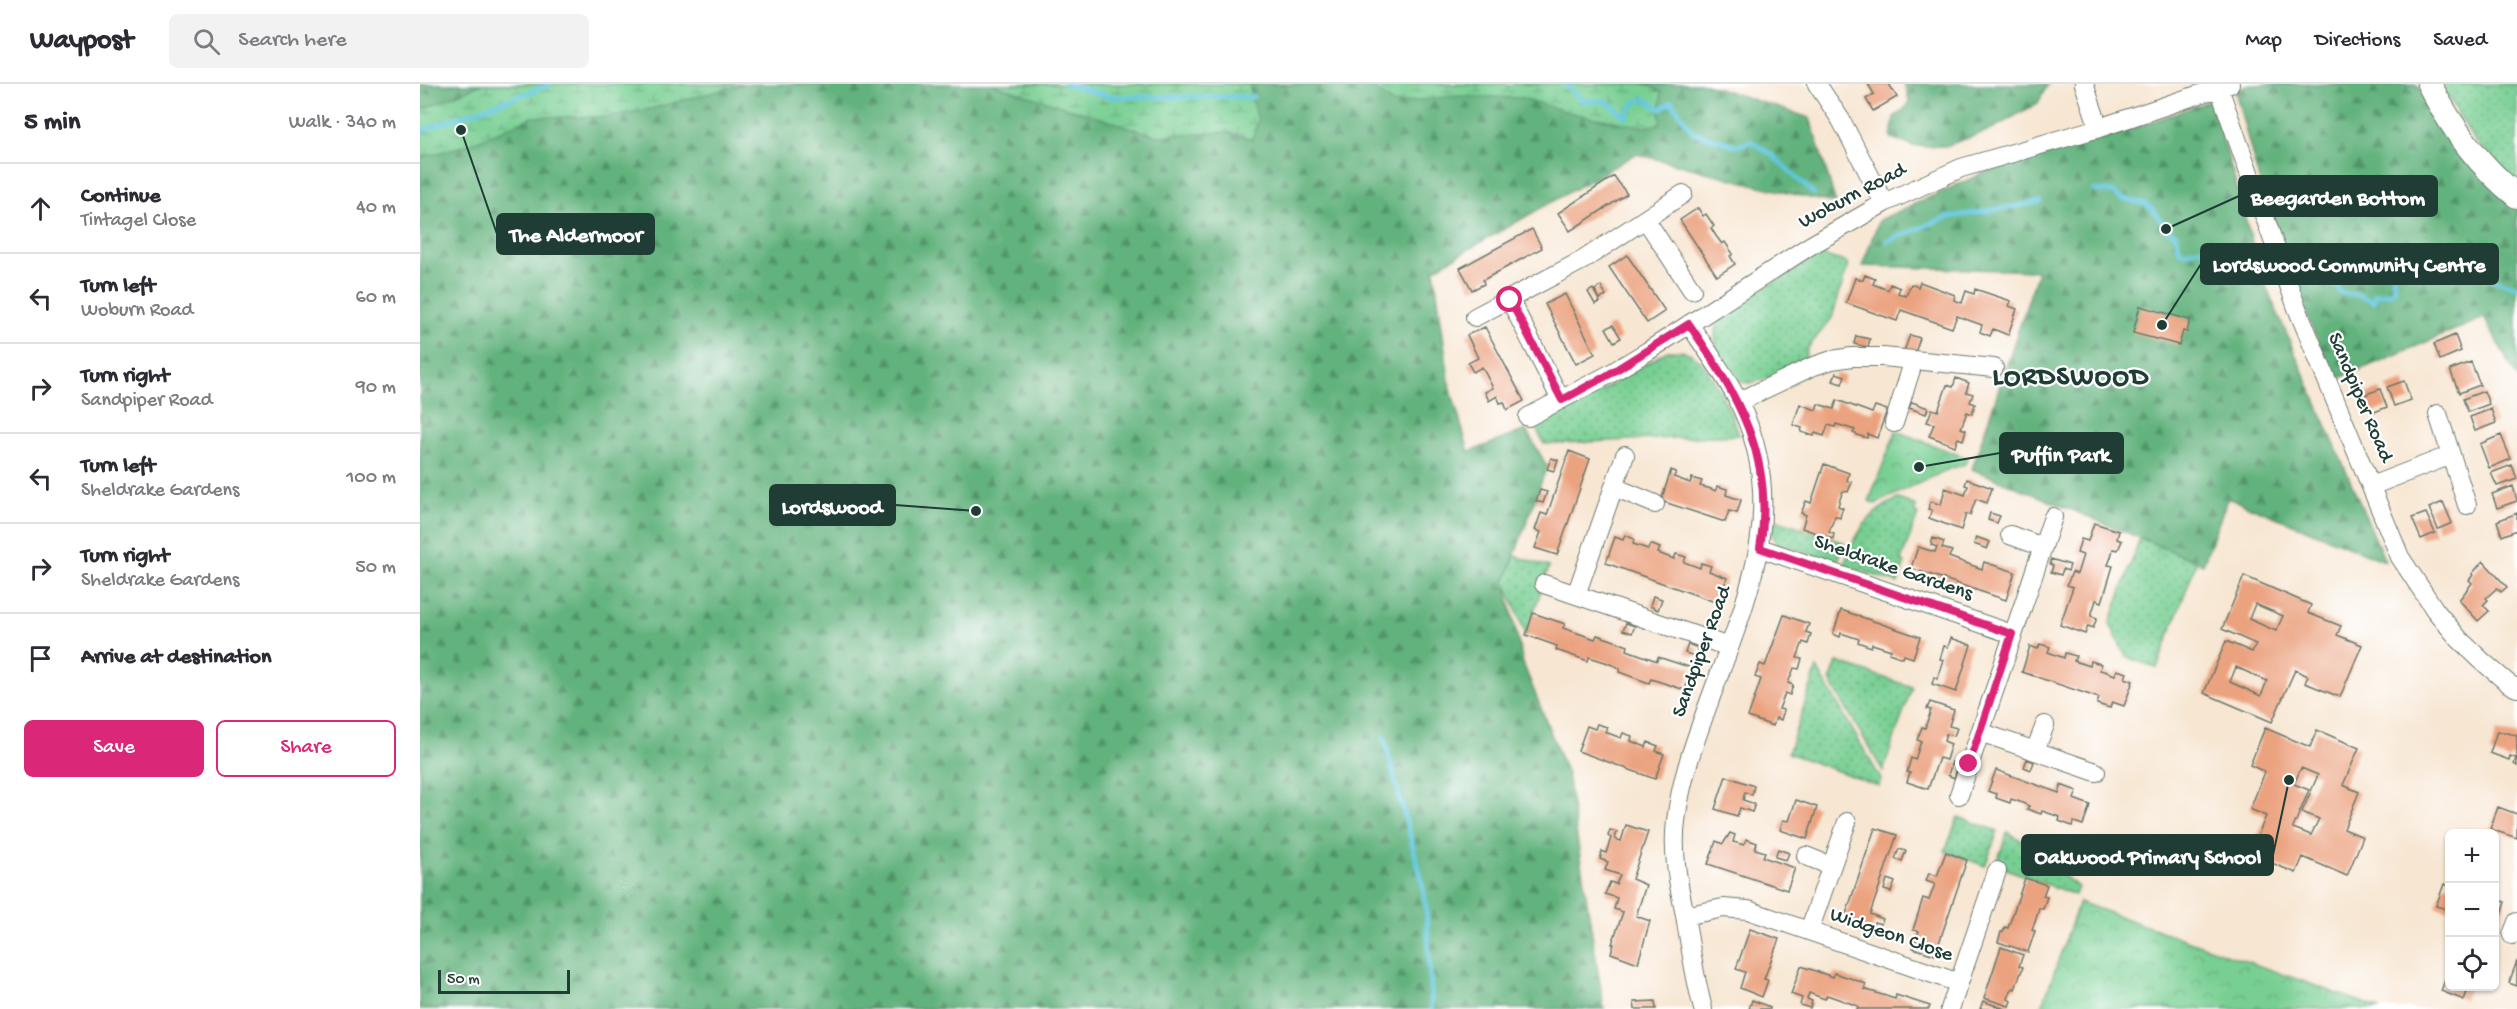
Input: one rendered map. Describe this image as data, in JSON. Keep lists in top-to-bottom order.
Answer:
{
  "streets": {
    "street": [
      "Woburn Road",
      "Sandpiper Road",
      "Sheldrake Gardens",
      "Widgeon Close"
    ]
  },
  "crossings": [
    ["Woburn Road", "Sandpiper Road"],
    ["Sandpiper Road", "Sheldrake Gardens"],
    ["Sandpiper Road", "Widgeon Close"]
  ],
  "districts": ["LORDSWOOD"],
  "places": [
    "The Aldermoor",
    "Beegarden Bottom",
    "Lordswood Community Centre",
    "Puffin Park",
    "Lordswood",
    "Oakwood Primary School"
  ],
  "scale_bar": "50 m",
  "page": {
    "header": "Waypost",
    "search": "Search here",
    "nav": ["Map", "Directions", "Saved"],
    "heading": ["5 min", "Walk · 340 m"],
    "list": [
      ["Continue", "Tintagel Close", "40 m"],
      ["Turn left", "Woburn Road", "60 m"],
      ["Turn right", "Sandpiper Road", "90 m"],
      ["Turn left", "Sheldrake Gardens", "100 m"],
      ["Turn right", "Sheldrake Gardens", "50 m"],
      "Arrive at destination"
    ],
    "buttons": ["Save", "Share"],
    "map_buttons": ["+", "−"],
    "scale": "50 m"
  }
}
